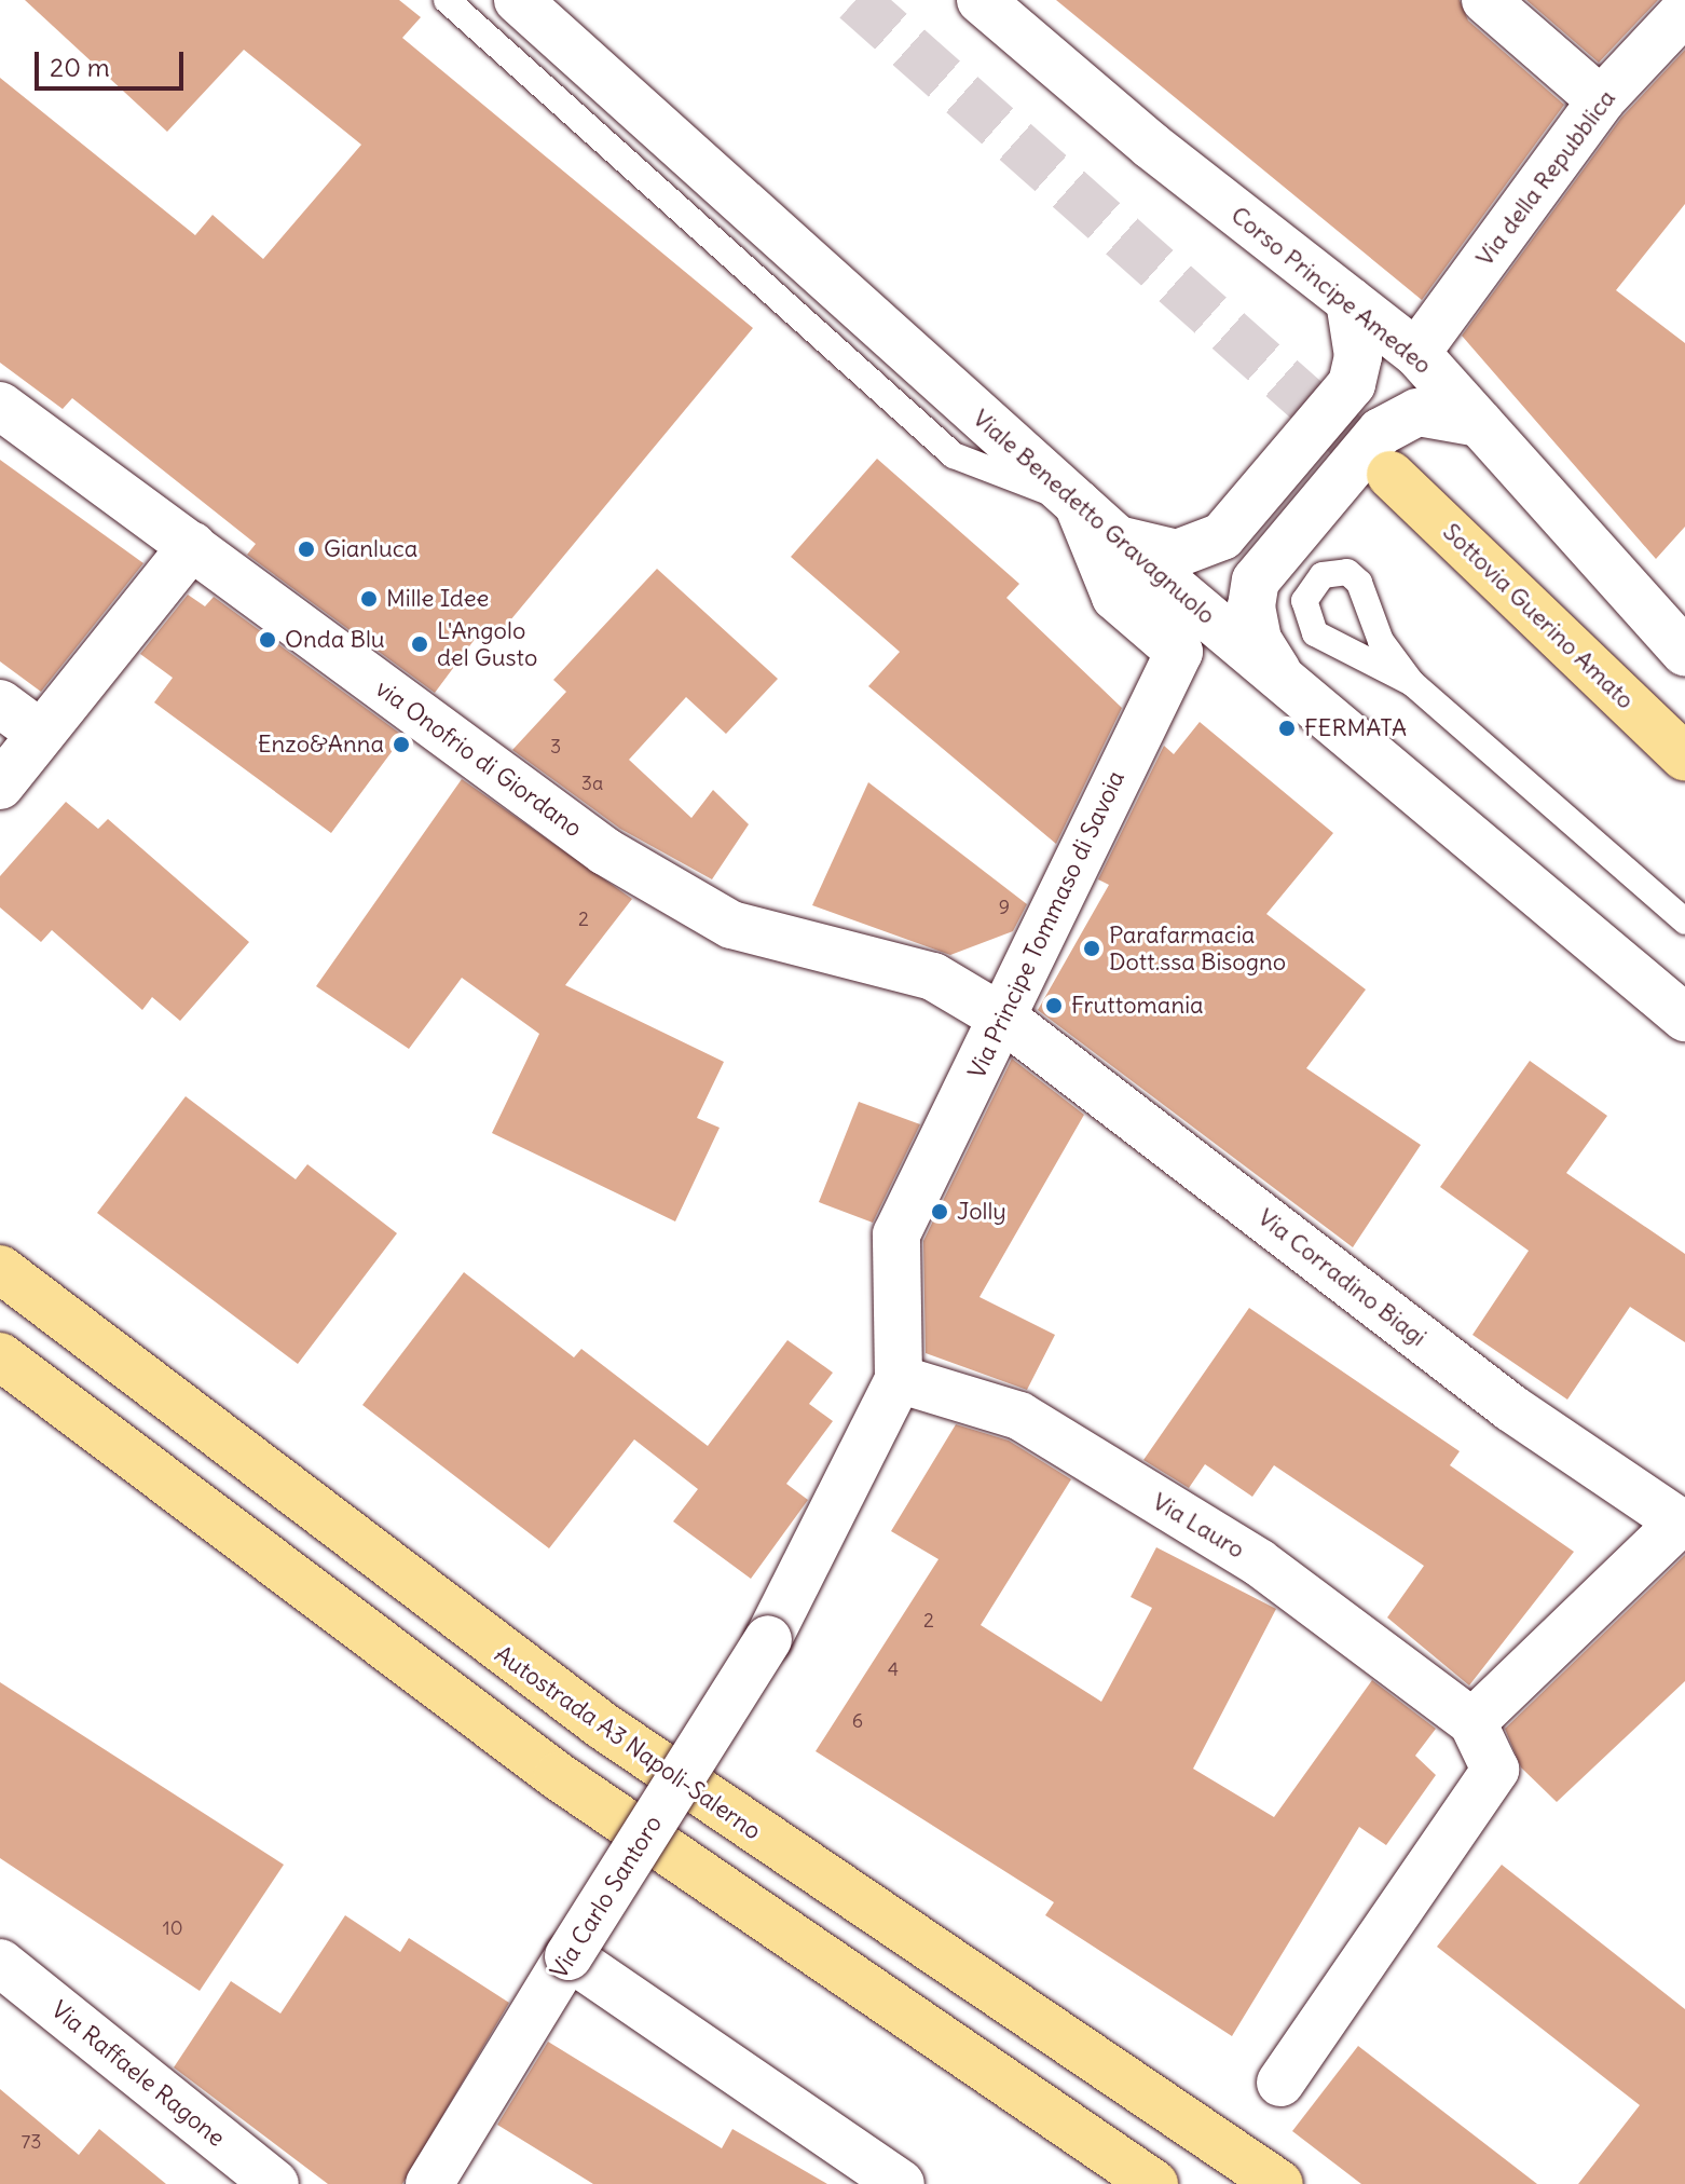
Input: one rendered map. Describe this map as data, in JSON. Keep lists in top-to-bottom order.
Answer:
{
  "streets": {
    "main road": ["Sottovia Guerino Amato", "Autostrada A3 Napoli-Salerno"],
    "street": [
      "Via della Repubblica",
      "Corso Principe Amedeo",
      "Viale Benedetto Gravagnuolo",
      "via Onofrio di Giordano",
      "Via Principe Tommaso di Savoia",
      "Via Corradino Biagi",
      "Via Lauro",
      "Via Carlo Santoro",
      "Via Raffaele Ragone"
    ]
  },
  "crossings": [
    ["Via della Repubblica", "Corso Principe Amedeo"],
    ["Viale Benedetto Gravagnuolo", "Via Principe Tommaso di Savoia"],
    ["via Onofrio di Giordano", "Via Principe Tommaso di Savoia"],
    ["via Onofrio di Giordano", "Via Corradino Biagi"],
    ["Via Principe Tommaso di Savoia", "Via Corradino Biagi"],
    ["Via Principe Tommaso di Savoia", "Via Lauro"],
    ["Via Principe Tommaso di Savoia", "Via Carlo Santoro"],
    ["Via Lauro", "Via Carlo Santoro"]
  ],
  "places": [
    "Gianluca",
    "Mille Idee",
    "Onda Blu",
    "L'Angolo del Gusto",
    "FERMATA",
    "Enzo&Anna",
    "Parafarmacia Dott.ssa Bisogno",
    "Fruttomania",
    "Jolly"
  ],
  "house_numbers": [
    "3",
    "3a",
    "9",
    "2",
    "2",
    "4",
    "6",
    "10",
    "73"
  ],
  "scale_bar": "20 m"
}
